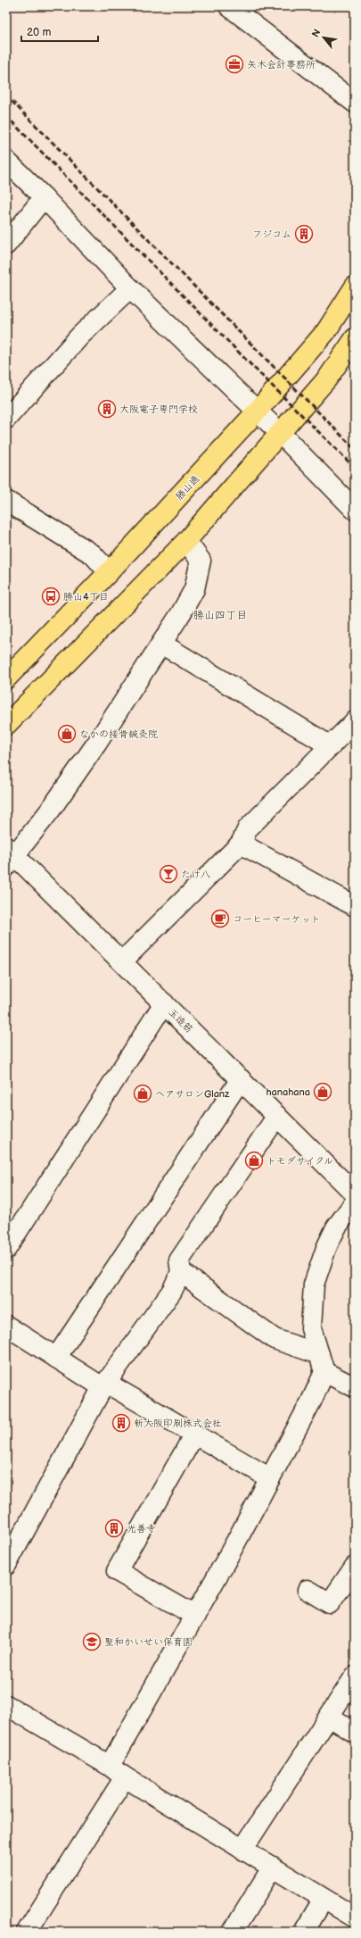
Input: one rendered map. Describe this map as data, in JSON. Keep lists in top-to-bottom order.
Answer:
{
  "streets": {
    "main road": ["勝山通"],
    "street": ["玉造筋"]
  },
  "districts": ["勝山四丁目"],
  "places": {
    "office": ["矢木会計事務所"],
    "building": [
      "フジコム",
      "大阪電子専門学校",
      "新大阪印刷株式会社",
      "光善寺"
    ],
    "bus stop": ["勝山4丁目"],
    "shop": [
      "なかの接骨鍼灸院",
      "hanahana",
      "ヘアサロンGlanz",
      "トモダサイクル"
    ],
    "bar": ["たけ八"],
    "cafe": ["コーヒーマーケット"],
    "school or university": ["聖和かいせい保育園"]
  },
  "scale_bar": "20 m",
  "north": "top left"
}
